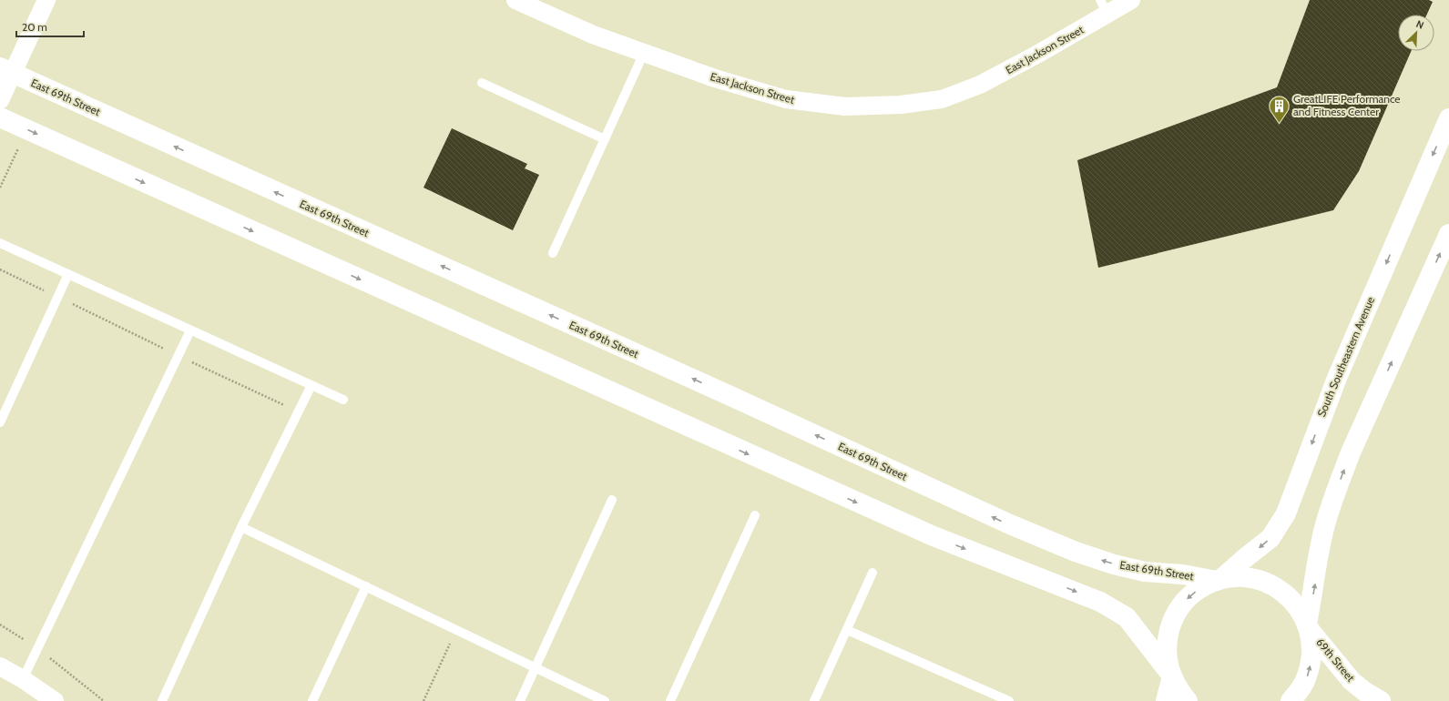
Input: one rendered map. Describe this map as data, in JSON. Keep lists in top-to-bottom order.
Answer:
{
  "streets": {
    "main road": ["East 69th Street", "South Southeastern Avenue", "69th Street"],
    "street": ["East Jackson Street"]
  },
  "crossings": [
    ["East 69th Street", "South Southeastern Avenue"]
  ],
  "places": {
    "building": ["GreatLIFE Performance and Fitness Center"]
  },
  "scale_bar": "20 m",
  "north": "top right"
}
